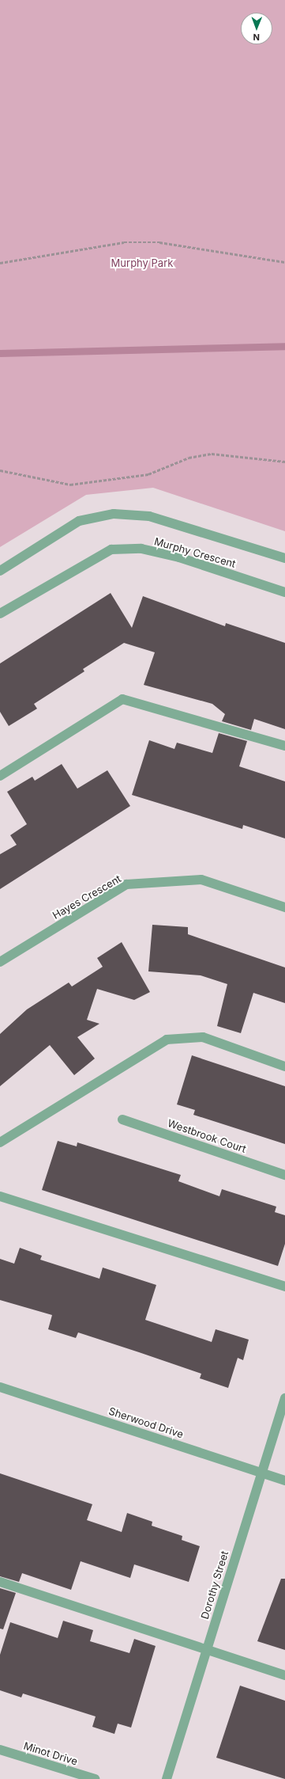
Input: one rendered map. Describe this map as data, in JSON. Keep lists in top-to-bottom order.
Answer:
{
  "streets": {
    "street": [
      "Murphy Crescent",
      "Hayes Crescent",
      "Westbrook Court",
      "Sherwood Drive",
      "Dorothy Street",
      "Minot Drive"
    ]
  },
  "crossings": [
    ["Sherwood Drive", "Dorothy Street"]
  ],
  "parks": ["Murphy Park"],
  "north": "bottom"
}
